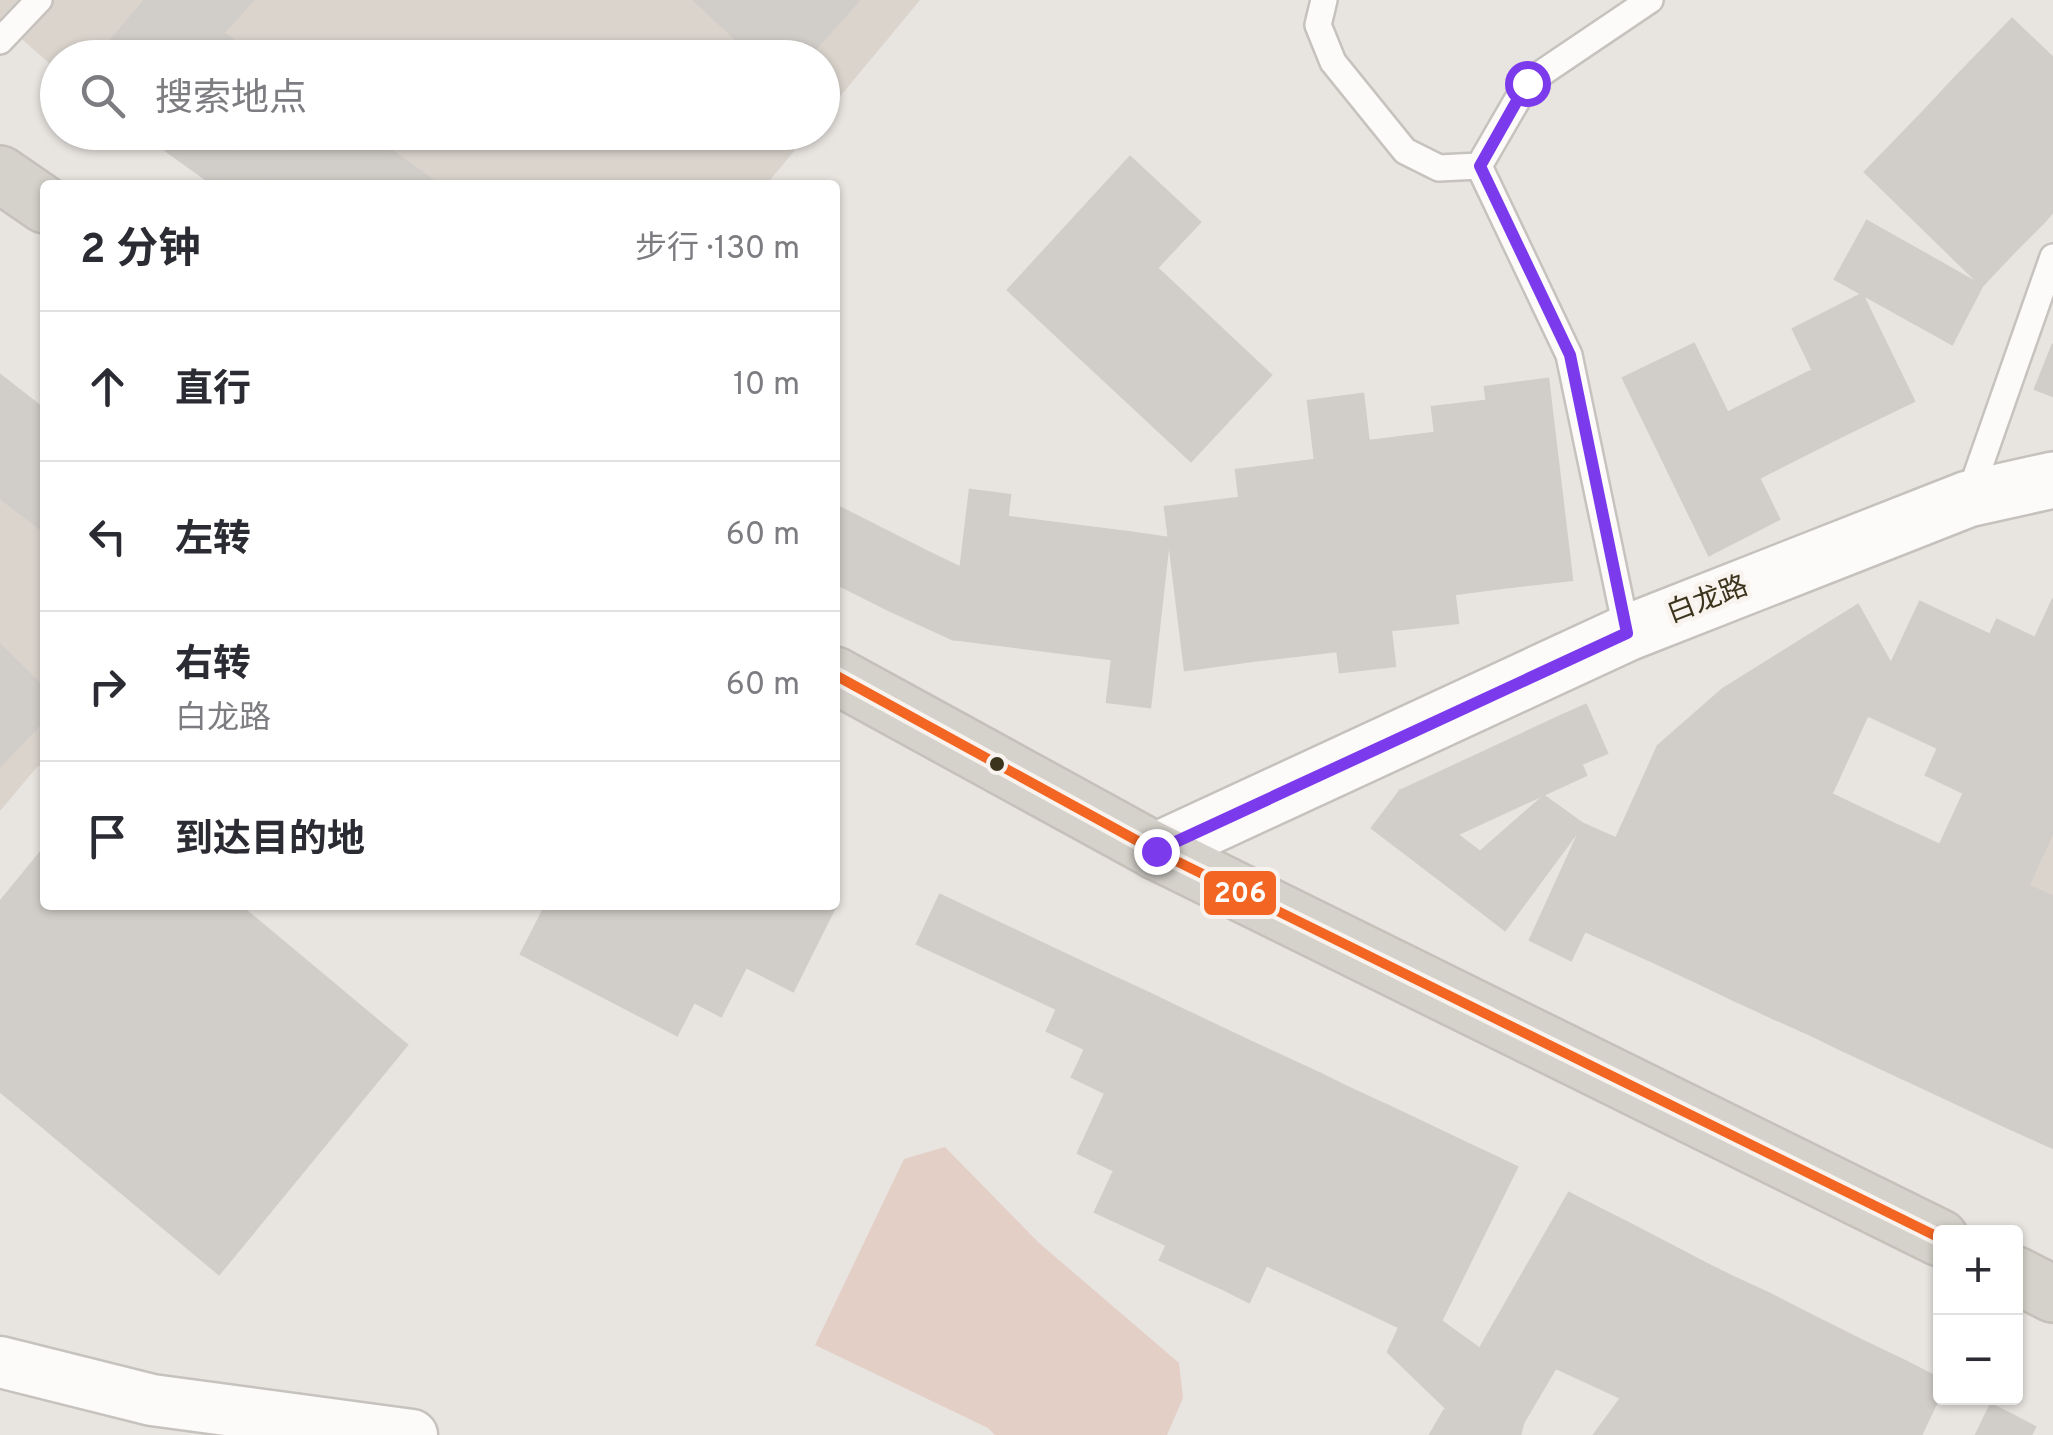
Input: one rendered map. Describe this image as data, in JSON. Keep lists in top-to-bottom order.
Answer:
{
  "streets": {
    "street": ["白龙路"]
  },
  "lines": ["transit line 206"],
  "page": {
    "search": "搜索地点",
    "heading": ["2 分钟", "步行 · 130 m"],
    "list": [
      ["直行", "10 m"],
      ["左转", "60 m"],
      ["右转", "白龙路", "60 m"],
      "到达目的地"
    ],
    "map_buttons": ["+", "−"]
  }
}
